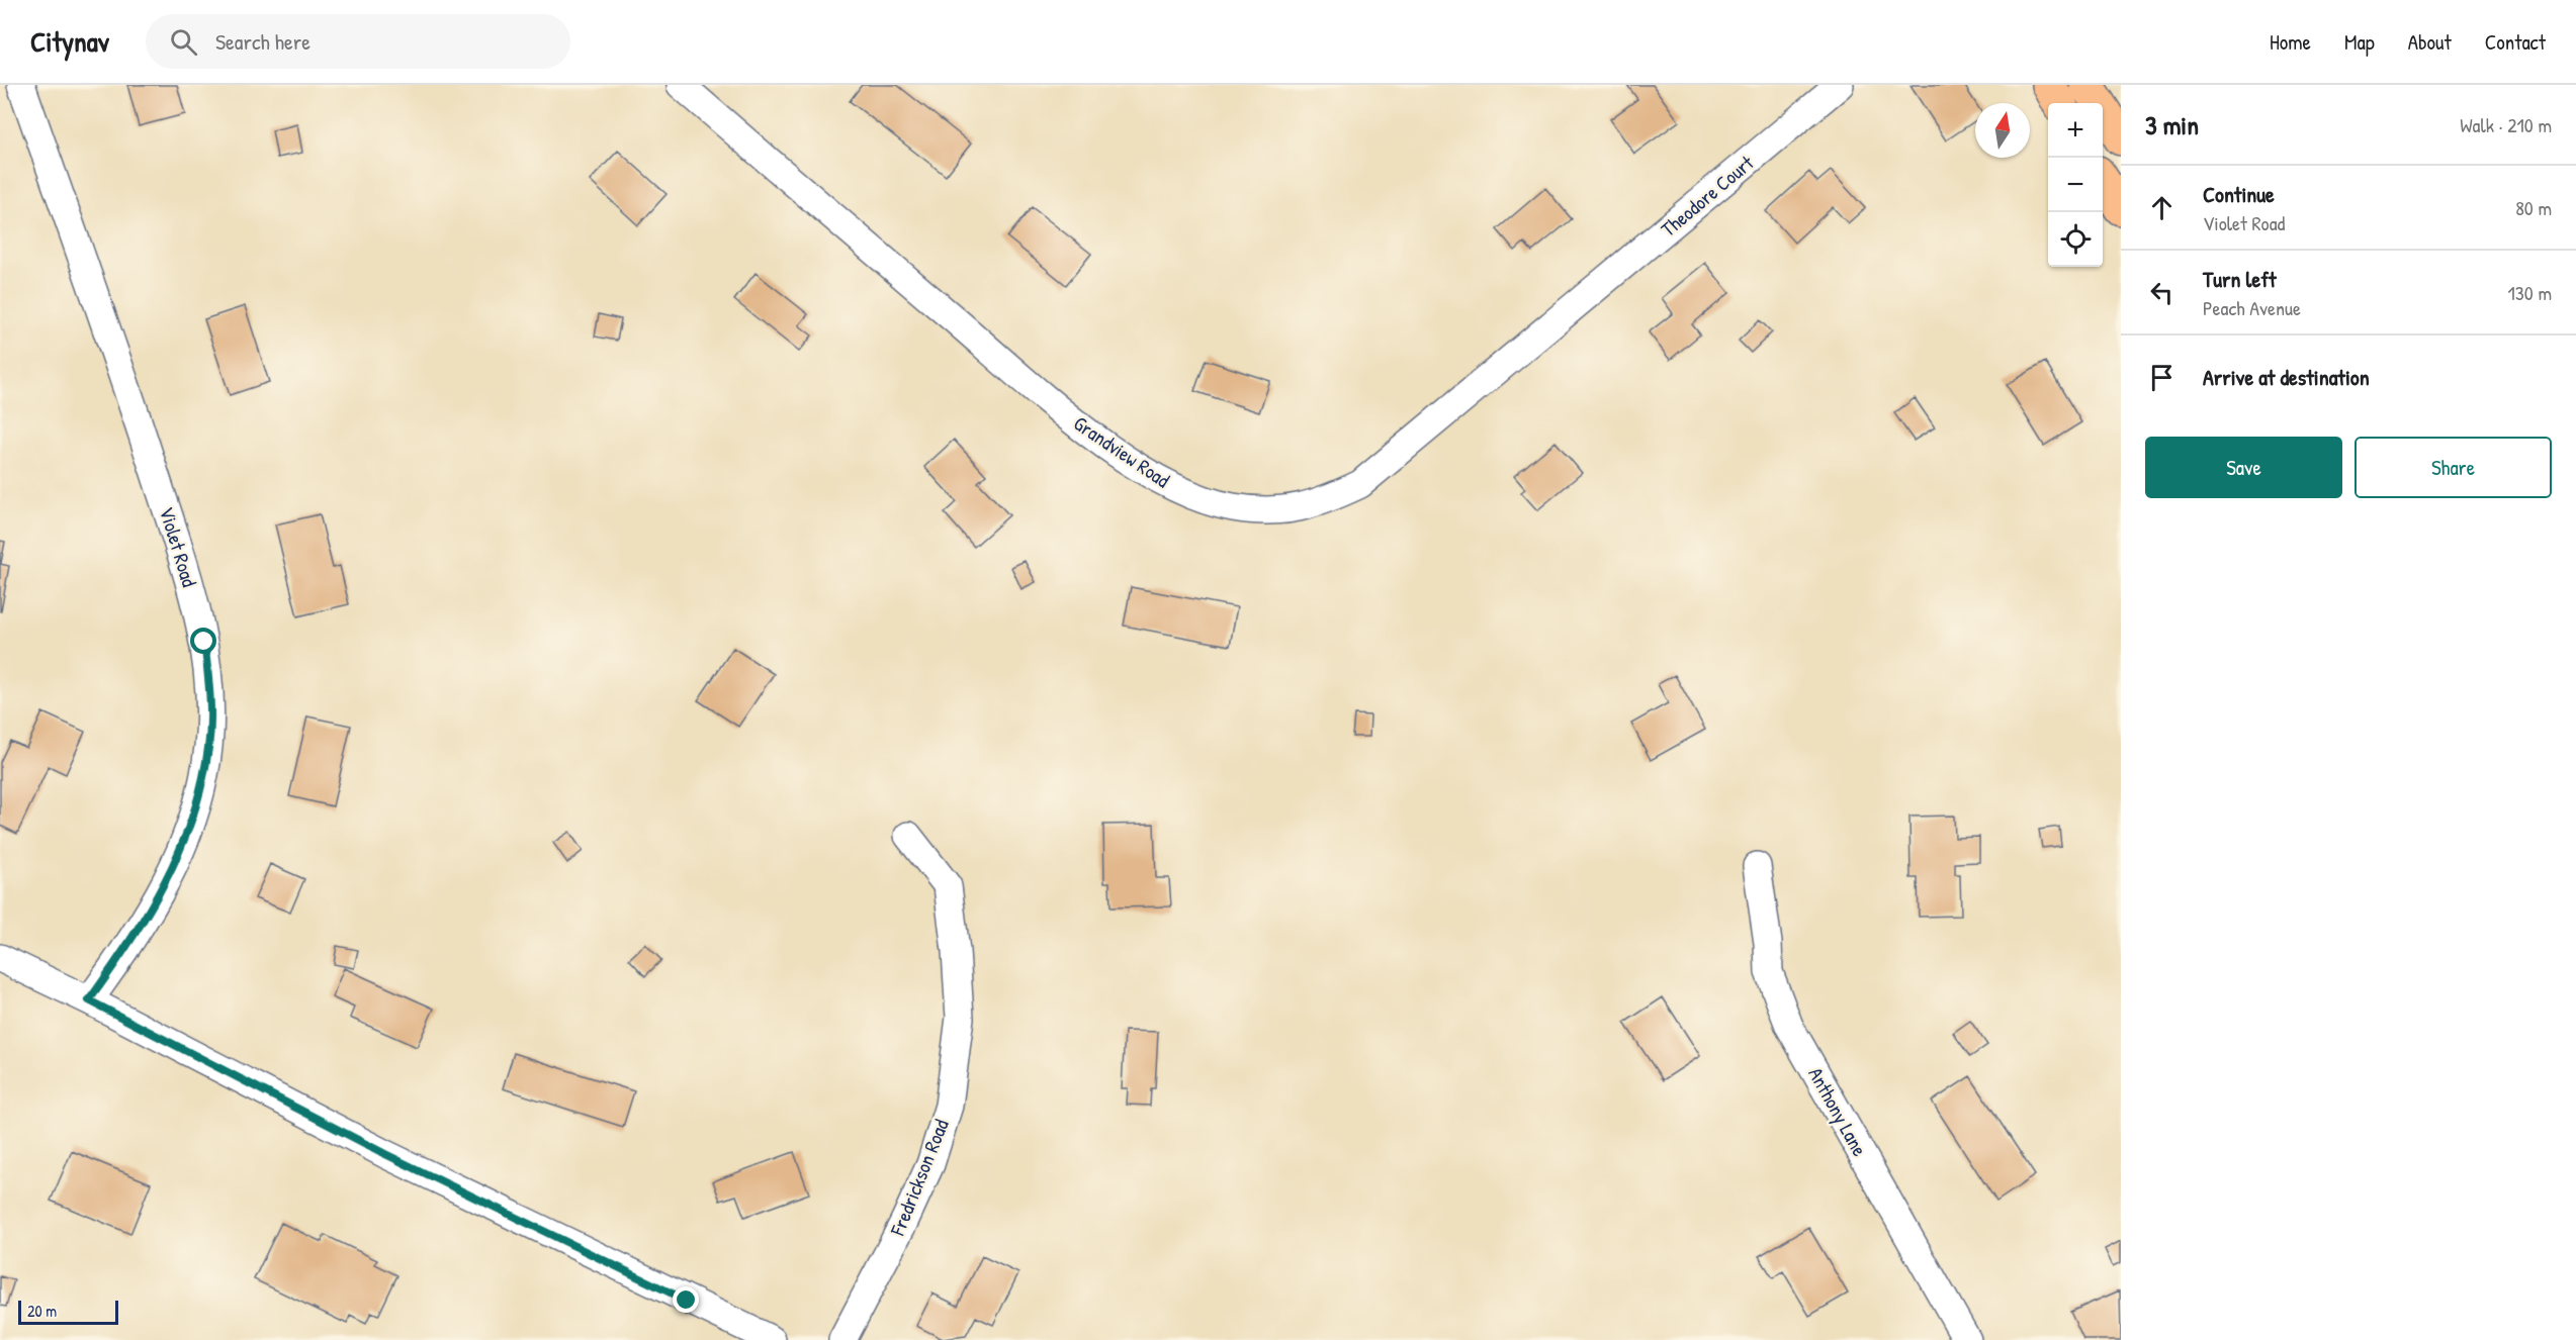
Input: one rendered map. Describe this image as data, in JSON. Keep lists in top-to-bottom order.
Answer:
{
  "streets": {
    "street": [
      "Theodore Court",
      "Grandview Road",
      "Violet Road",
      "Anthony Lane",
      "Fredrickson Road"
    ]
  },
  "crossings": [
    ["Theodore Court", "Grandview Road"]
  ],
  "scale_bar": "20 m",
  "north": "top",
  "page": {
    "header": "Citynav",
    "search": "Search here",
    "nav": [
      "Home",
      "Map",
      "About",
      "Contact"
    ],
    "heading": ["3 min", "Walk · 210 m"],
    "map_buttons": ["+", "−"],
    "list": [
      ["Continue", "Violet Road", "80 m"],
      ["Turn left", "Peach Avenue", "130 m"],
      "Arrive at destination"
    ],
    "buttons": ["Save", "Share"],
    "scale": "20 m"
  }
}
